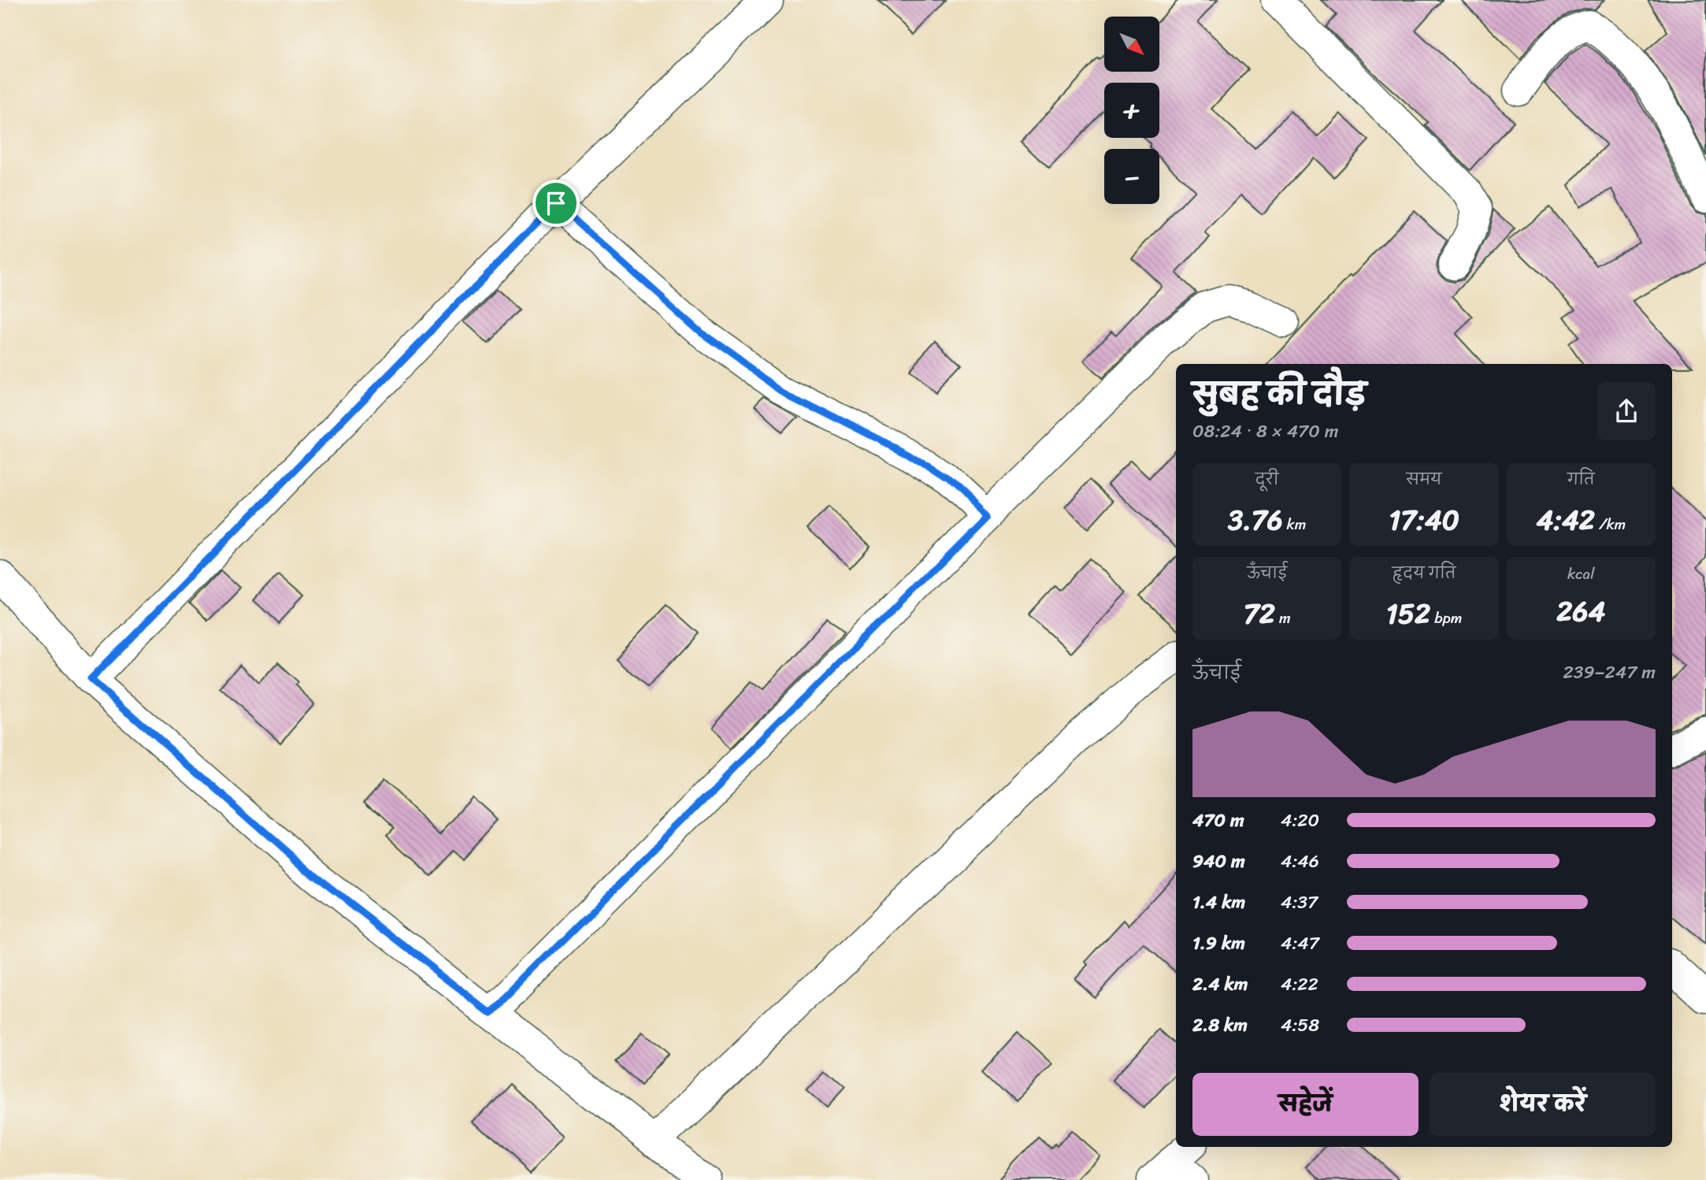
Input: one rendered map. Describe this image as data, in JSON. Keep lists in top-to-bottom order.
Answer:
{
  "north": "bottom right",
  "page": {
    "map_buttons": ["+", "−"],
    "heading": ["सुबह की दौड़", "08:24 · 8 × 470 m"],
    "stats": [
      ["दूरी", "3.76 km"],
      ["समय", "17:40"],
      ["गति", "4:42 /km"],
      ["ऊँचाई", "72 m"],
      ["हृदय गति", "152 bpm"],
      ["kcal", "264"]
    ],
    "chart": ["ऊँचाई", "239–247 m"],
    "list": [
      {
        "name": "470 m",
        "note": "4:20"
      },
      {
        "name": "940 m",
        "note": "4:46"
      },
      {
        "name": "1.4 km",
        "note": "4:37"
      },
      {
        "name": "1.9 km",
        "note": "4:47"
      },
      {
        "name": "2.4 km",
        "note": "4:22"
      },
      {
        "name": "2.8 km",
        "note": "4:58"
      }
    ],
    "buttons": ["सहेजें", "शेयर करें"]
  }
}
